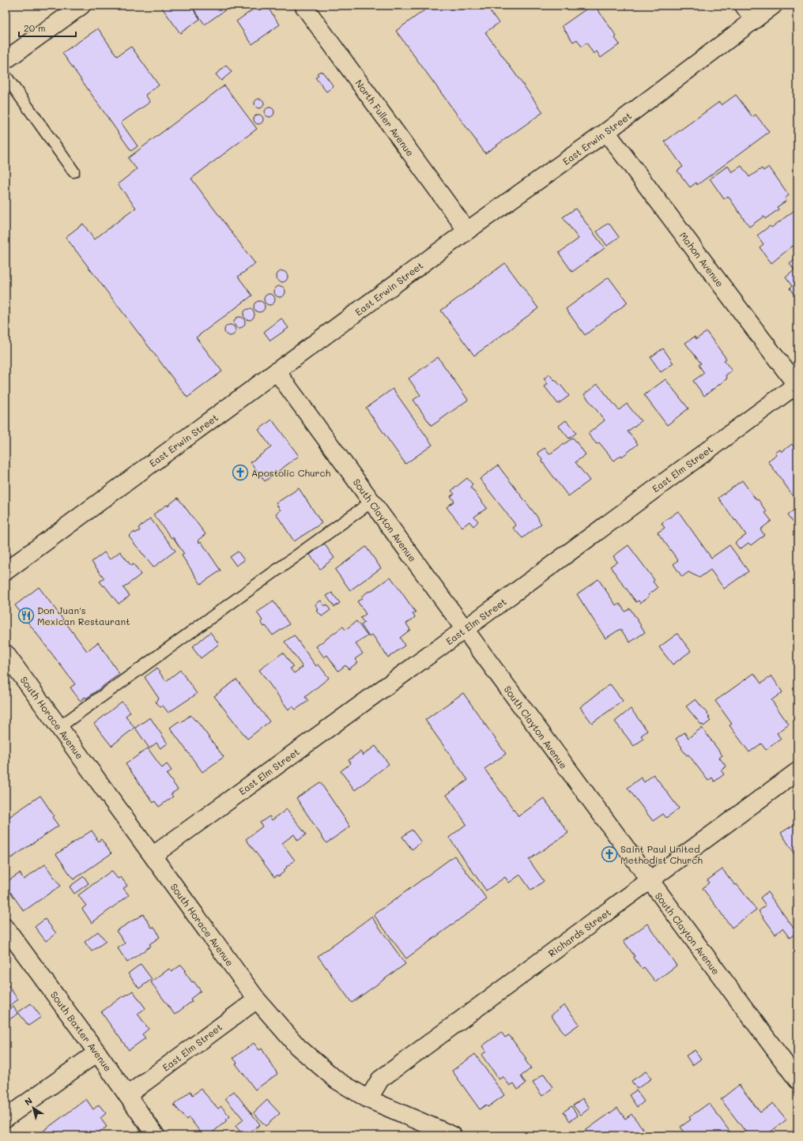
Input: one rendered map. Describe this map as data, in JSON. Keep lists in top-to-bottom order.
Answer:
{
  "streets": {
    "street": [
      "North Fuller Avenue",
      "East Erwin Street",
      "Mahon Avenue",
      "East Elm Street",
      "South Clayton Avenue",
      "South Horace Avenue",
      "Richards Street",
      "South Baxter Avenue"
    ]
  },
  "crossings": [
    ["North Fuller Avenue", "East Erwin Street"],
    ["East Erwin Street", "Mahon Avenue"],
    ["East Erwin Street", "South Clayton Avenue"],
    ["Mahon Avenue", "East Elm Street"],
    ["East Elm Street", "South Clayton Avenue"],
    ["East Elm Street", "South Horace Avenue"],
    ["East Elm Street", "South Baxter Avenue"],
    ["South Clayton Avenue", "Richards Street"],
    ["South Horace Avenue", "Richards Street"]
  ],
  "places": {
    "church": ["Apostolic Church", "Saint Paul United Methodist Church"],
    "restaurant": ["Don Juan's Mexican Restaurant"]
  },
  "scale_bar": "20 m",
  "north": "top left"
}
